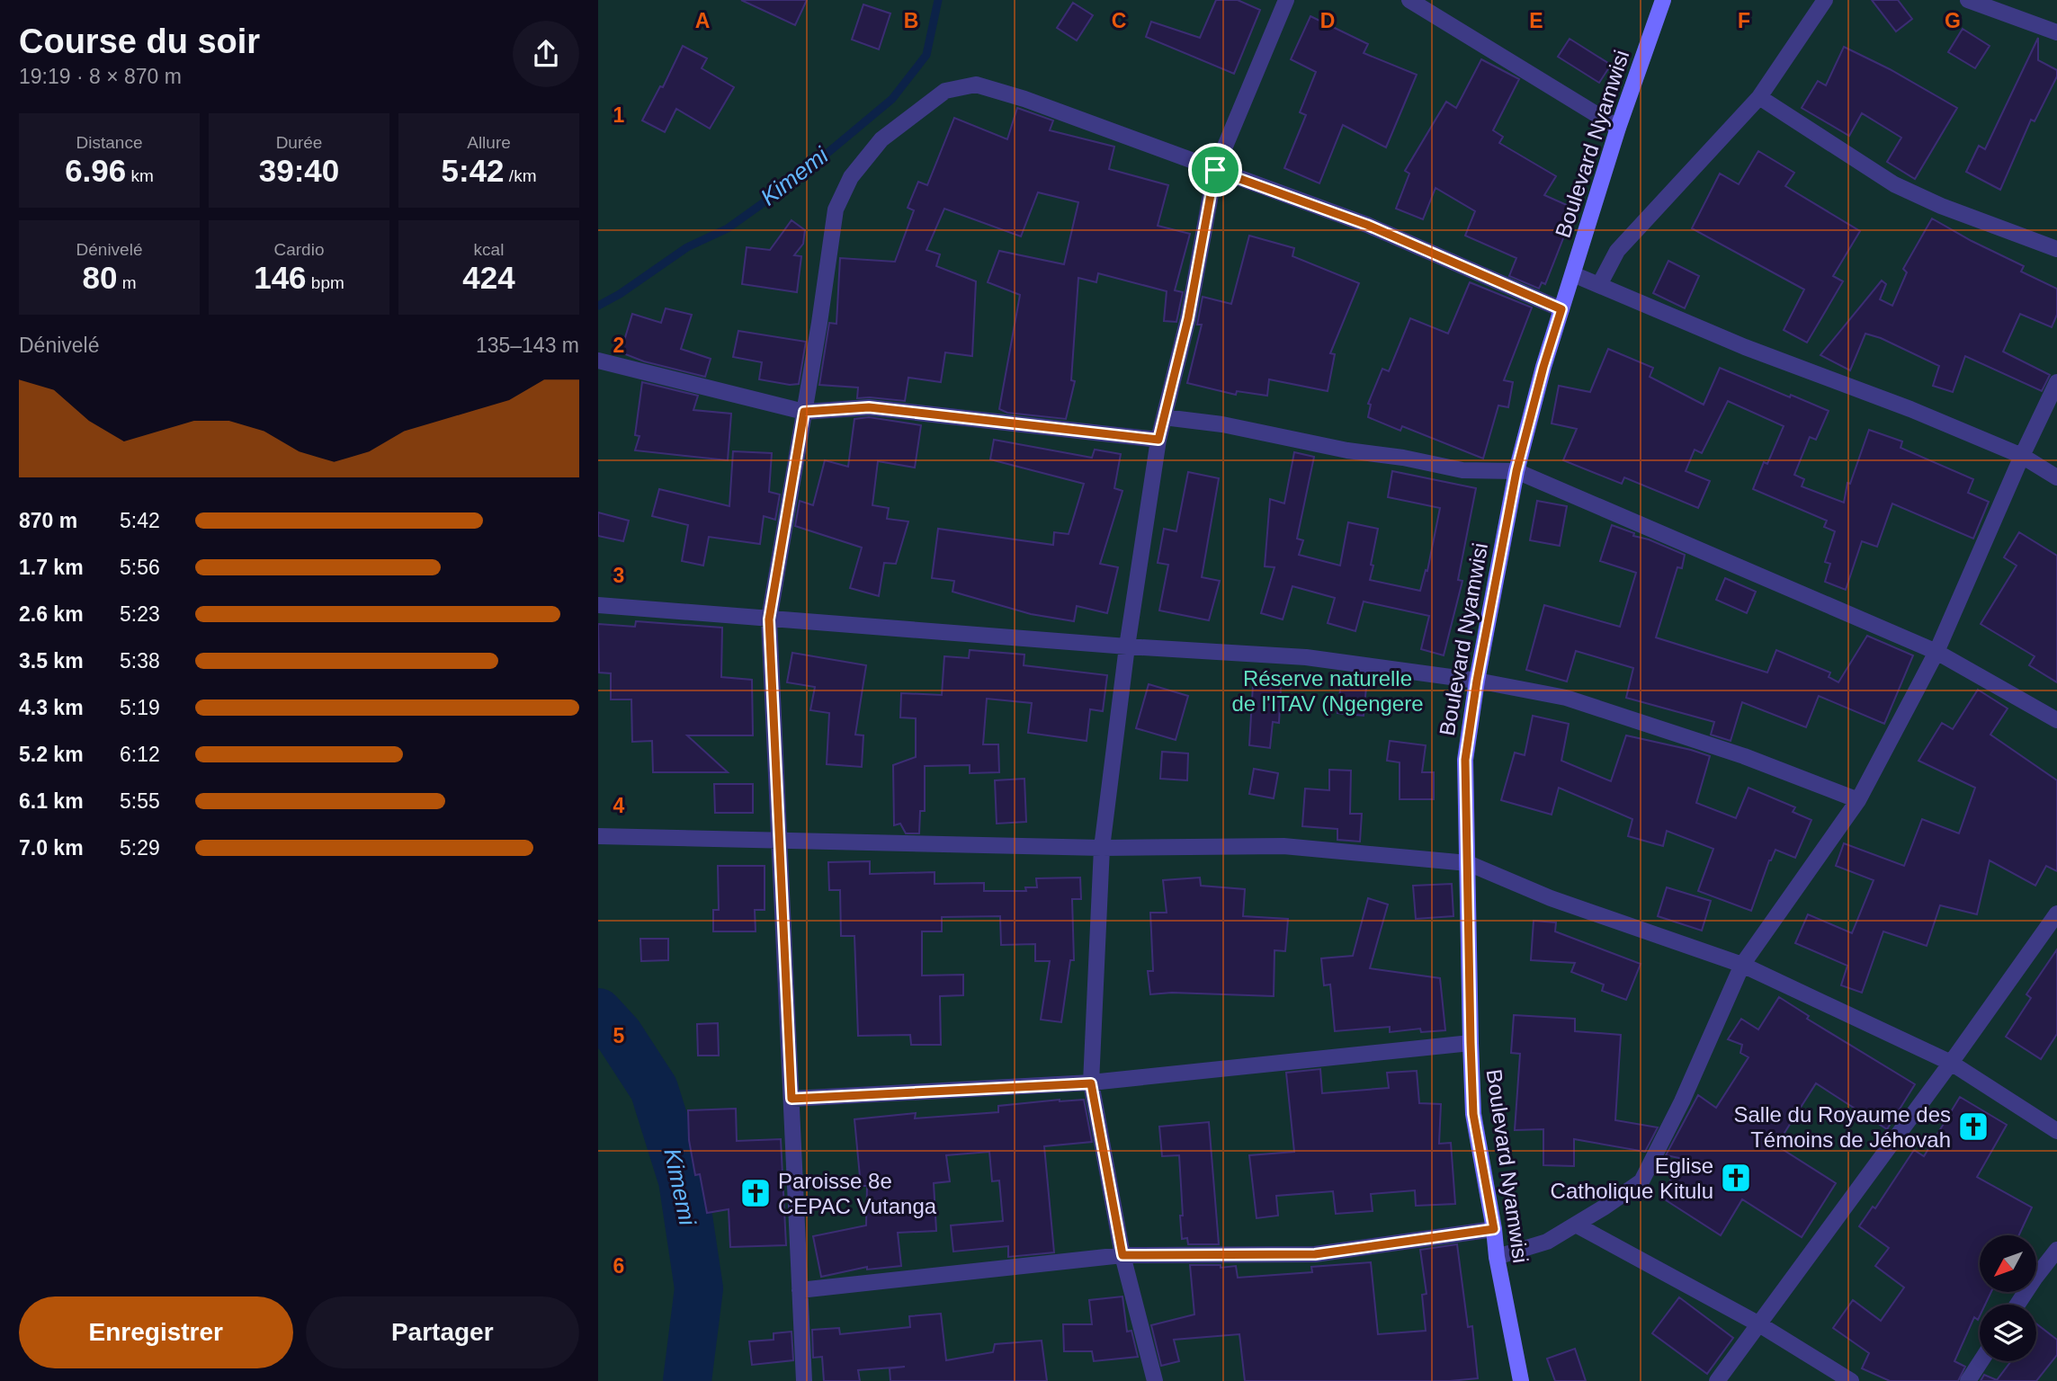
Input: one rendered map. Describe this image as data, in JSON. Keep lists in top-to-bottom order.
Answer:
{
  "streets": {
    "main road": ["Boulevard Nyamwisi"]
  },
  "water": ["Kimemi"],
  "parks": ["Réserve naturelle de l'ITAV (Ngengere"],
  "places": {
    "church": ["Salle du Royaume des Témoins de Jéhovah", "Eglise Catholique Kitulu", "Paroisse 8e CEPAC Vutanga"]
  },
  "north": "bottom left",
  "page": {
    "heading": ["Course du soir", "19:19 · 8 × 870 m"],
    "stats": [
      ["Distance", "6.96 km"],
      ["Durée", "39:40"],
      ["Allure", "5:42 /km"],
      ["Dénivelé", "80 m"],
      ["Cardio", "146 bpm"],
      ["kcal", "424"]
    ],
    "chart": ["Dénivelé", "135–143 m"],
    "list": [
      {
        "name": "870 m",
        "note": "5:42"
      },
      {
        "name": "1.7 km",
        "note": "5:56"
      },
      {
        "name": "2.6 km",
        "note": "5:23"
      },
      {
        "name": "3.5 km",
        "note": "5:38"
      },
      {
        "name": "4.3 km",
        "note": "5:19"
      },
      {
        "name": "5.2 km",
        "note": "6:12"
      },
      {
        "name": "6.1 km",
        "note": "5:55"
      },
      {
        "name": "7.0 km",
        "note": "5:29"
      }
    ],
    "buttons": ["Enregistrer", "Partager"]
  },
  "grid": {
    "columns": [
      "A",
      "B",
      "C",
      "D",
      "E",
      "F",
      "G"
    ],
    "rows": [
      "1",
      "2",
      "3",
      "4",
      "5",
      "6"
    ]
  }
}
